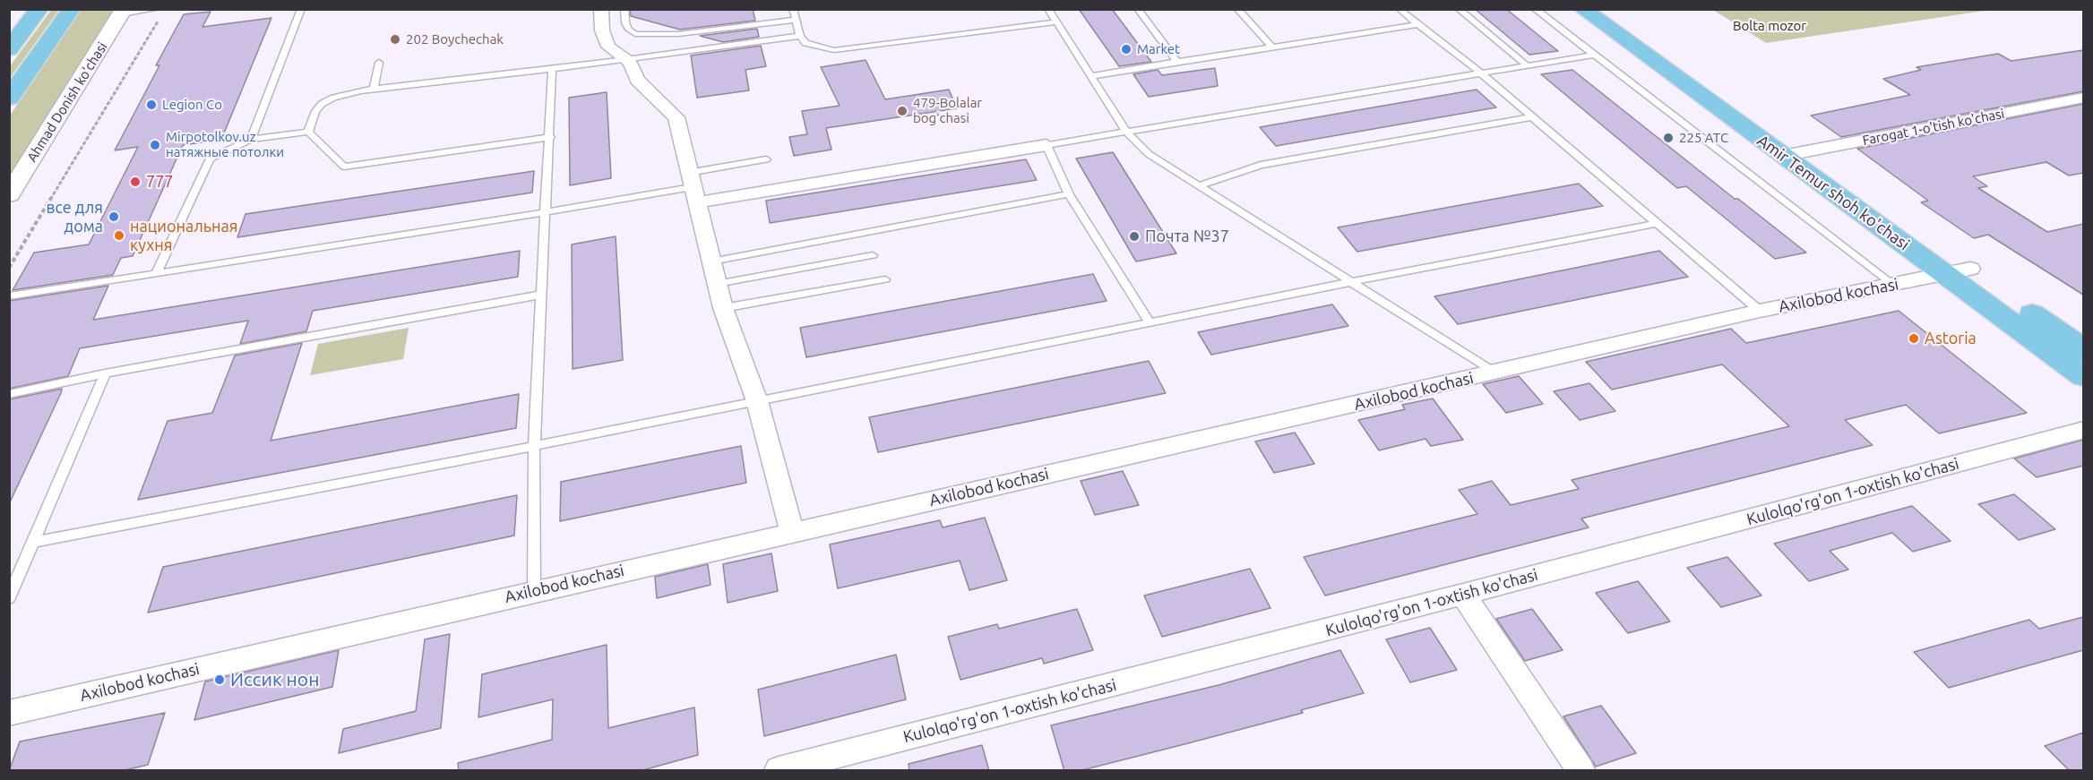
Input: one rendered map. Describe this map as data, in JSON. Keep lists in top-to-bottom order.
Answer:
{
  "streets": {
    "main road": ["Amir Temur shoh ko'chasi"],
    "street": [
      "Ahmad Donish ko'chasi",
      "Farogat 1-o'tish ko'chasi",
      "Axilobod kochasi",
      "Kulolqo'rg'on 1-oxtish ko'chasi"
    ]
  },
  "crossings": [
    ["Farogat 1-o'tish ko'chasi", "Amir Temur shoh ko'chasi"],
    ["Amir Temur shoh ko'chasi", "Axilobod kochasi"]
  ],
  "parks": ["Bolta mozor"],
  "places": [
    "202 Boychechak",
    "Market",
    "Legion Co",
    "479-Bolalar bogʻchasi",
    "225 АТС",
    "Mirpotolkov.uz натяжные потолки",
    "777",
    "все для дома",
    "национальная кухня",
    "Почта №37",
    "Astoria",
    "Иссик нон"
  ]
}
